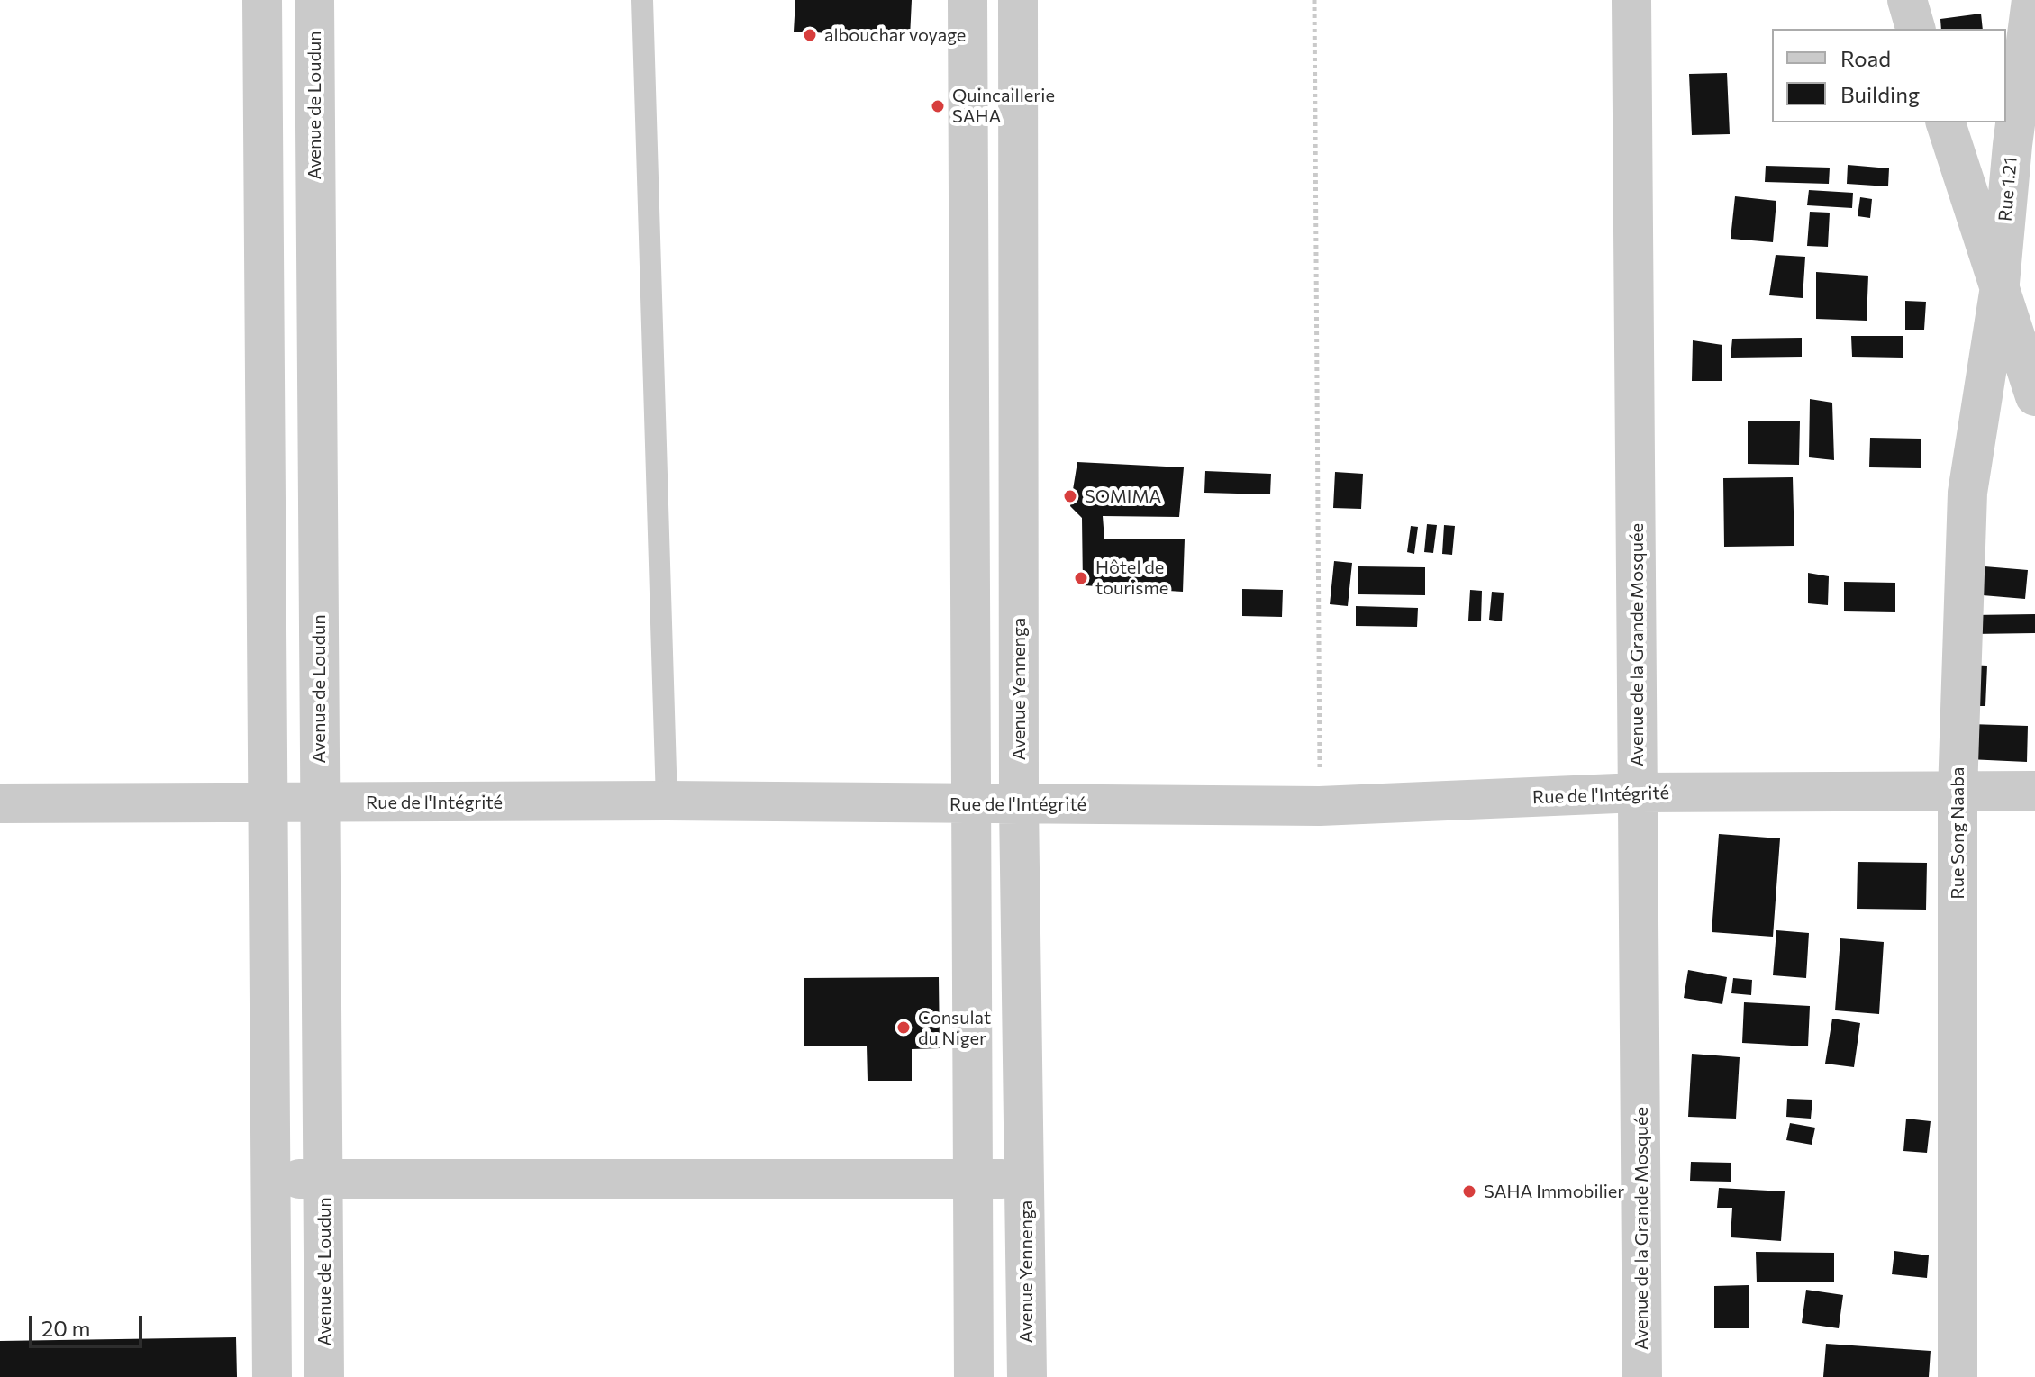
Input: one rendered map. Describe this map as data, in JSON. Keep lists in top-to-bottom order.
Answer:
{
  "streets": {
    "street": [
      "Avenue de Loudun",
      "Rue 1.21",
      "Avenue de la Grande Mosquée",
      "Avenue Yennenga",
      "Rue de l'Intégrité",
      "Rue Song Naaba"
    ]
  },
  "crossings": [
    ["Avenue de Loudun", "Rue de l'Intégrité"],
    ["Rue 1.21", "Rue Song Naaba"],
    ["Avenue de la Grande Mosquée", "Rue de l'Intégrité"],
    ["Avenue Yennenga", "Rue de l'Intégrité"],
    ["Rue de l'Intégrité", "Rue Song Naaba"]
  ],
  "places": [
    "albouchar voyage",
    "Quincaillerie SAHA",
    "SOMIMA",
    "Hôtel de tourisme",
    "Consulat du Niger",
    "SAHA Immobilier"
  ],
  "legend": ["Road", "Building"],
  "scale_bar": "20 m"
}
